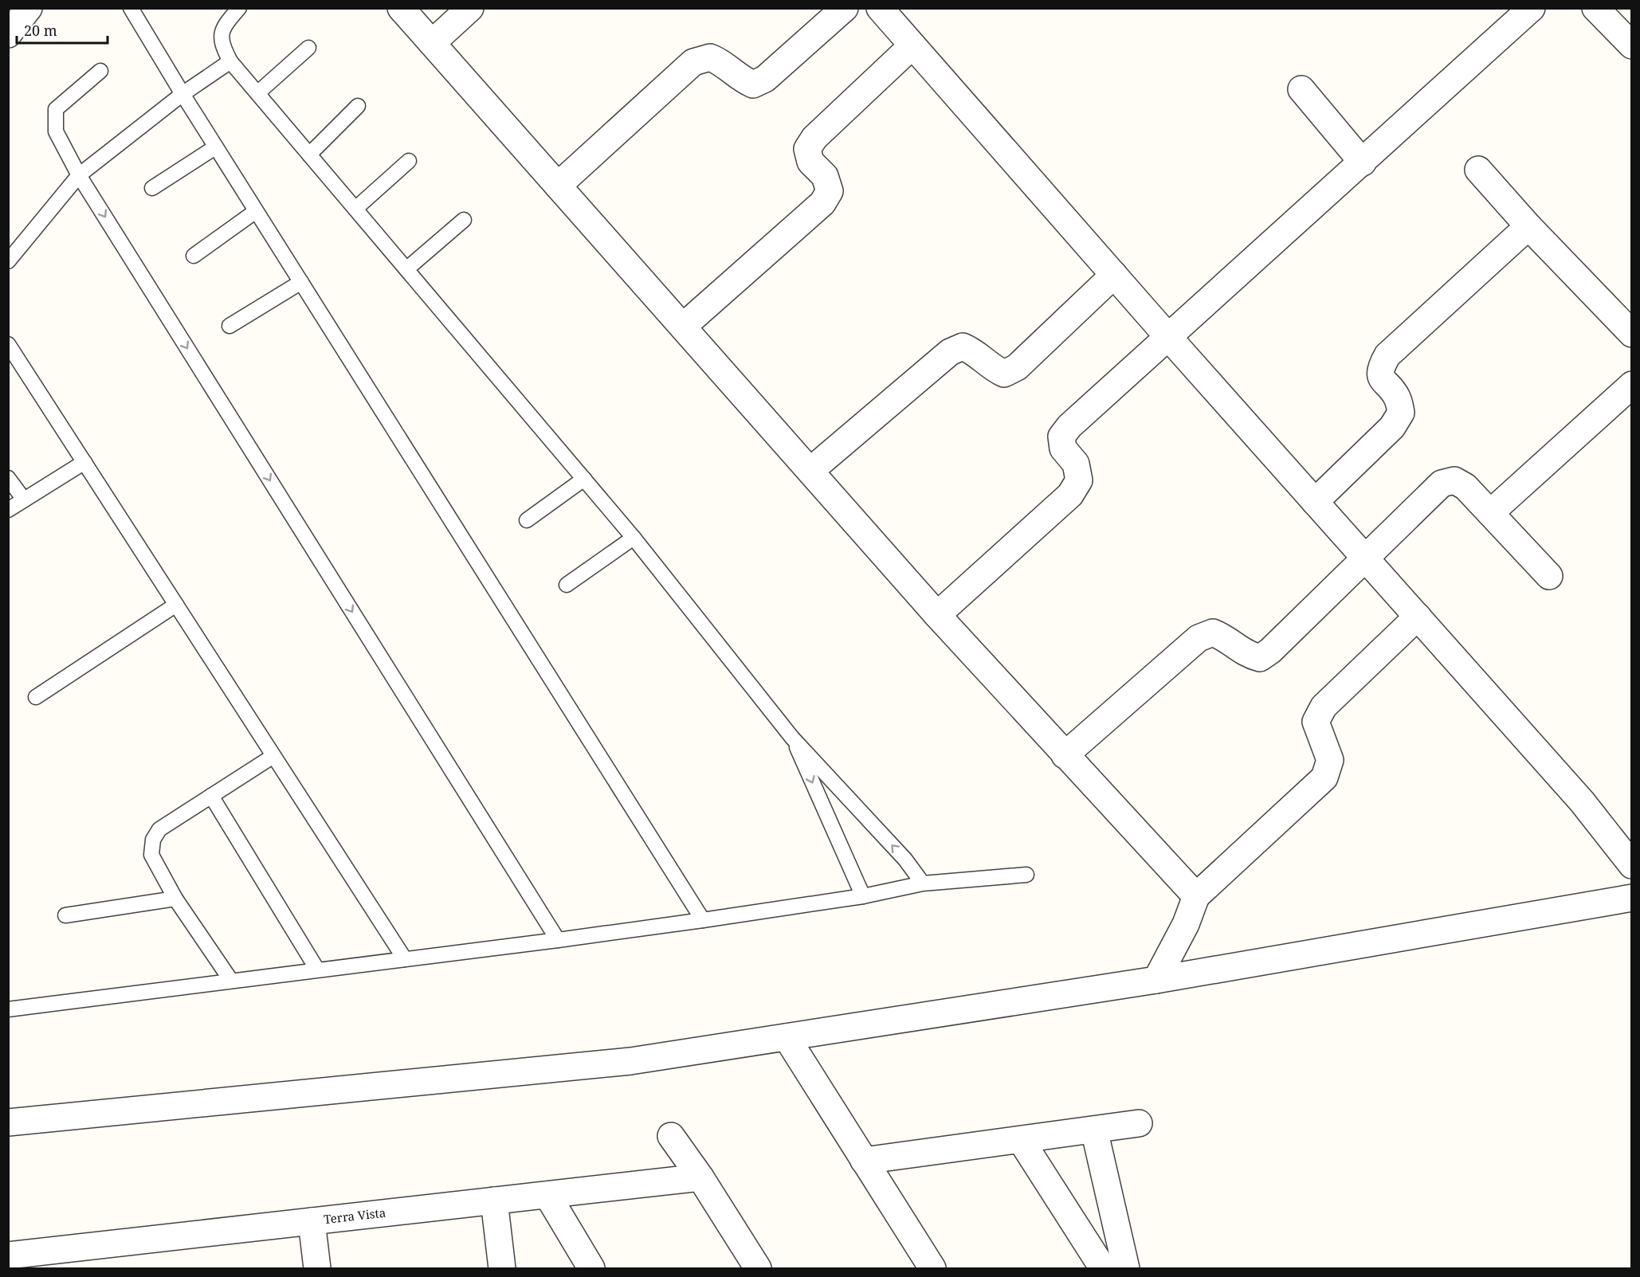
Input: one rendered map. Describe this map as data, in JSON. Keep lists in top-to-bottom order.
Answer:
{
  "streets": {
    "street": ["Terra Vista"]
  },
  "scale_bar": "20 m"
}
